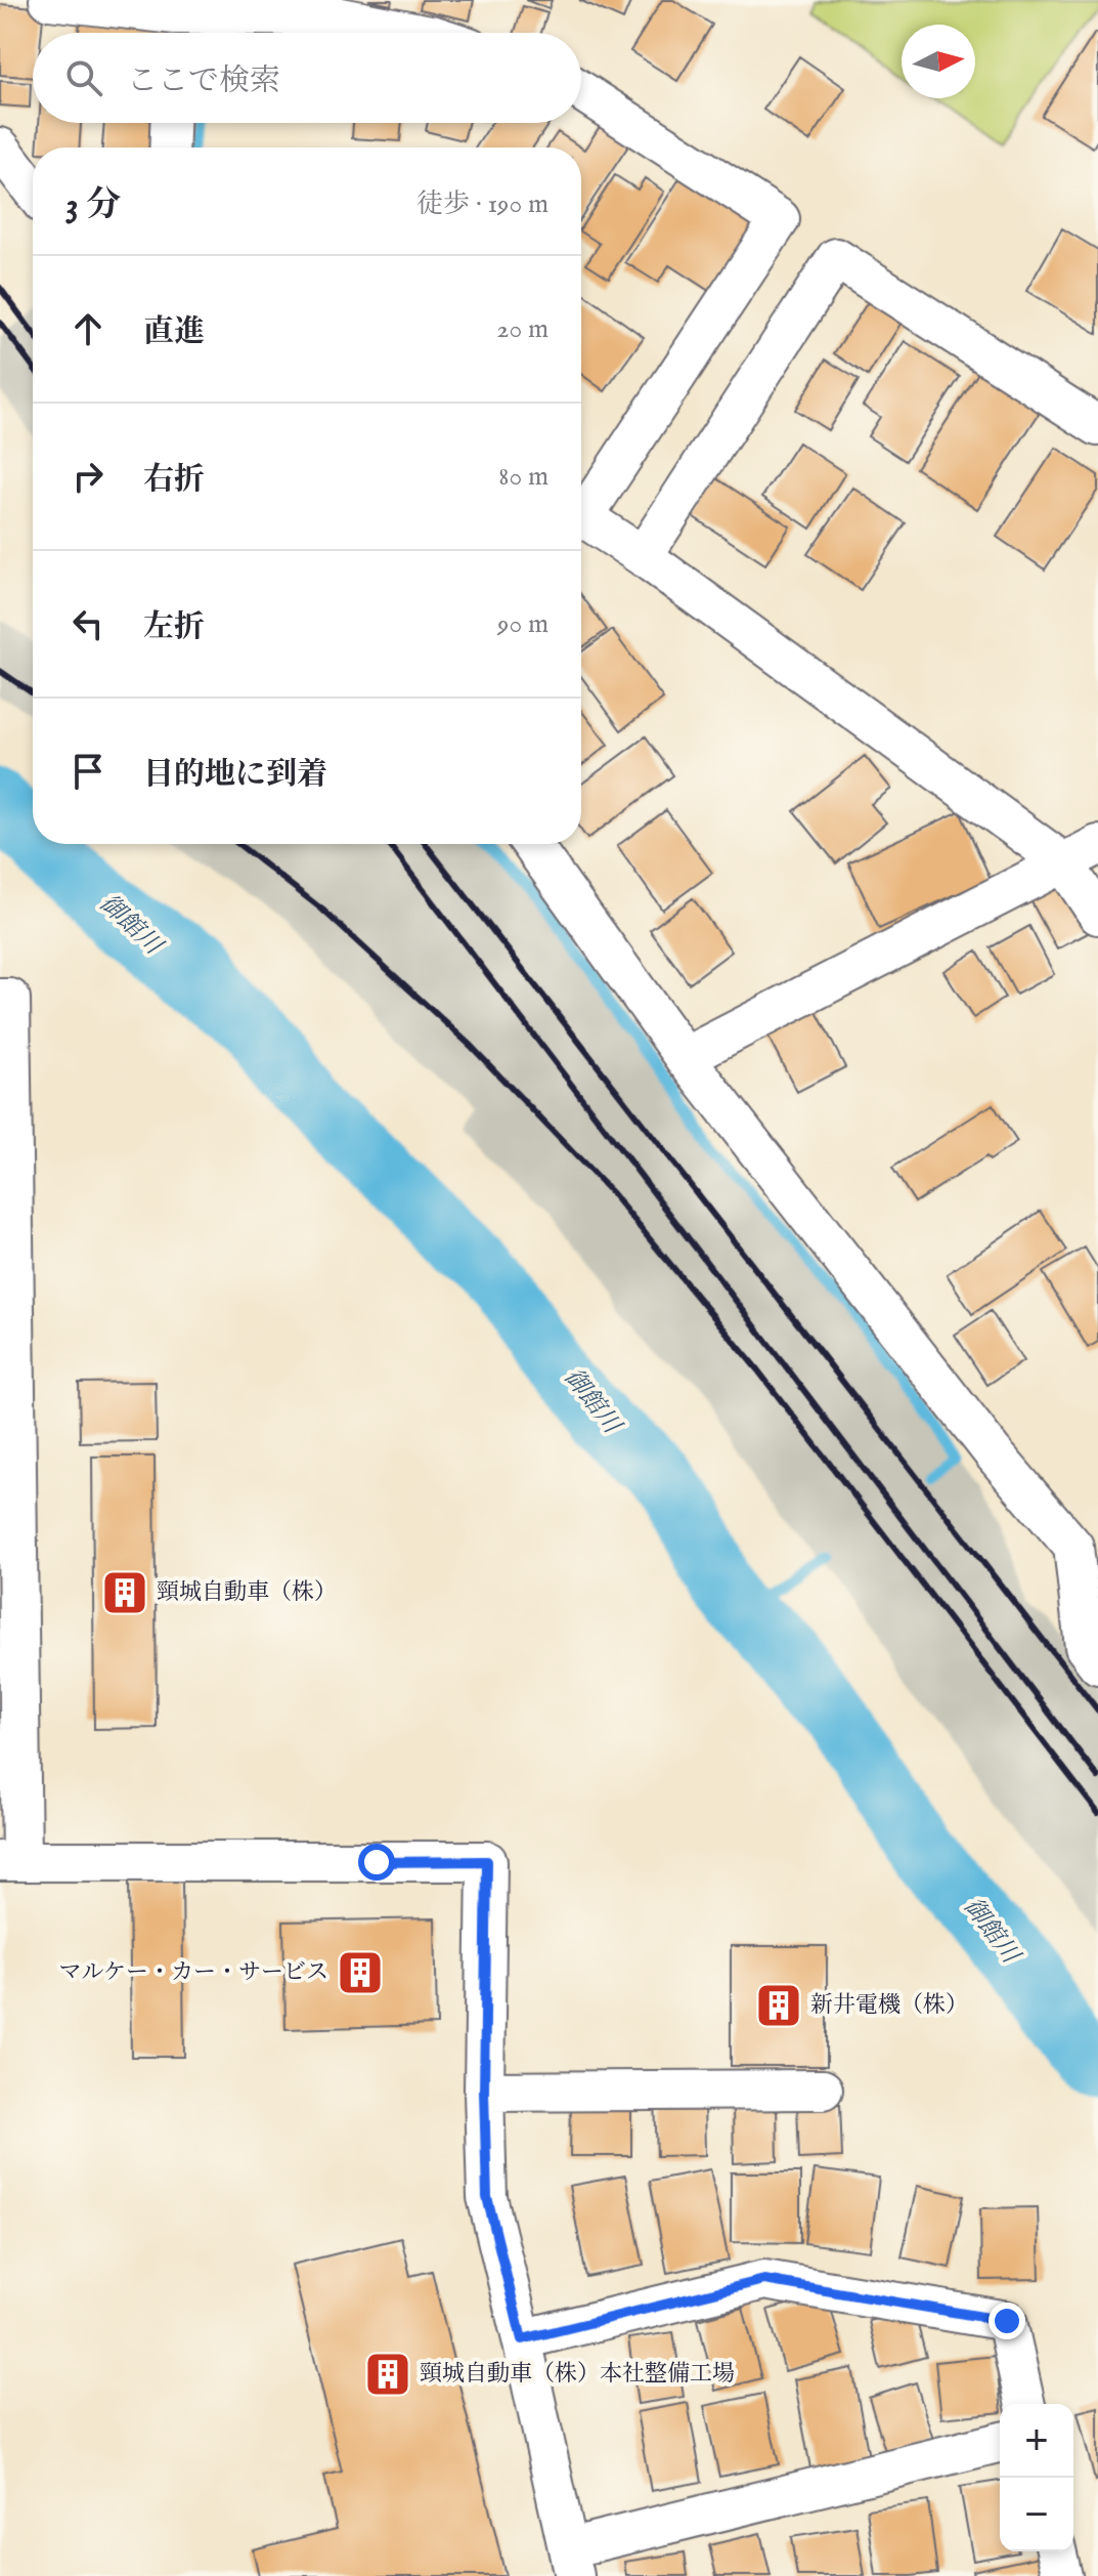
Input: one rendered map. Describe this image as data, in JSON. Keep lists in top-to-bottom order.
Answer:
{
  "water": ["御館川"],
  "places": {
    "building": [
      "頸城自動車（株）",
      "マルケー・カー・サービス",
      "新井電機（株）",
      "頸城自動車（株）本社整備工場"
    ]
  },
  "north": "right",
  "page": {
    "search": "ここで検索",
    "heading": ["3 分", "徒歩 · 190 m"],
    "list": [
      ["直進", "20 m"],
      ["右折", "80 m"],
      ["左折", "90 m"],
      "目的地に到着"
    ],
    "map_buttons": ["+", "−"]
  }
}
